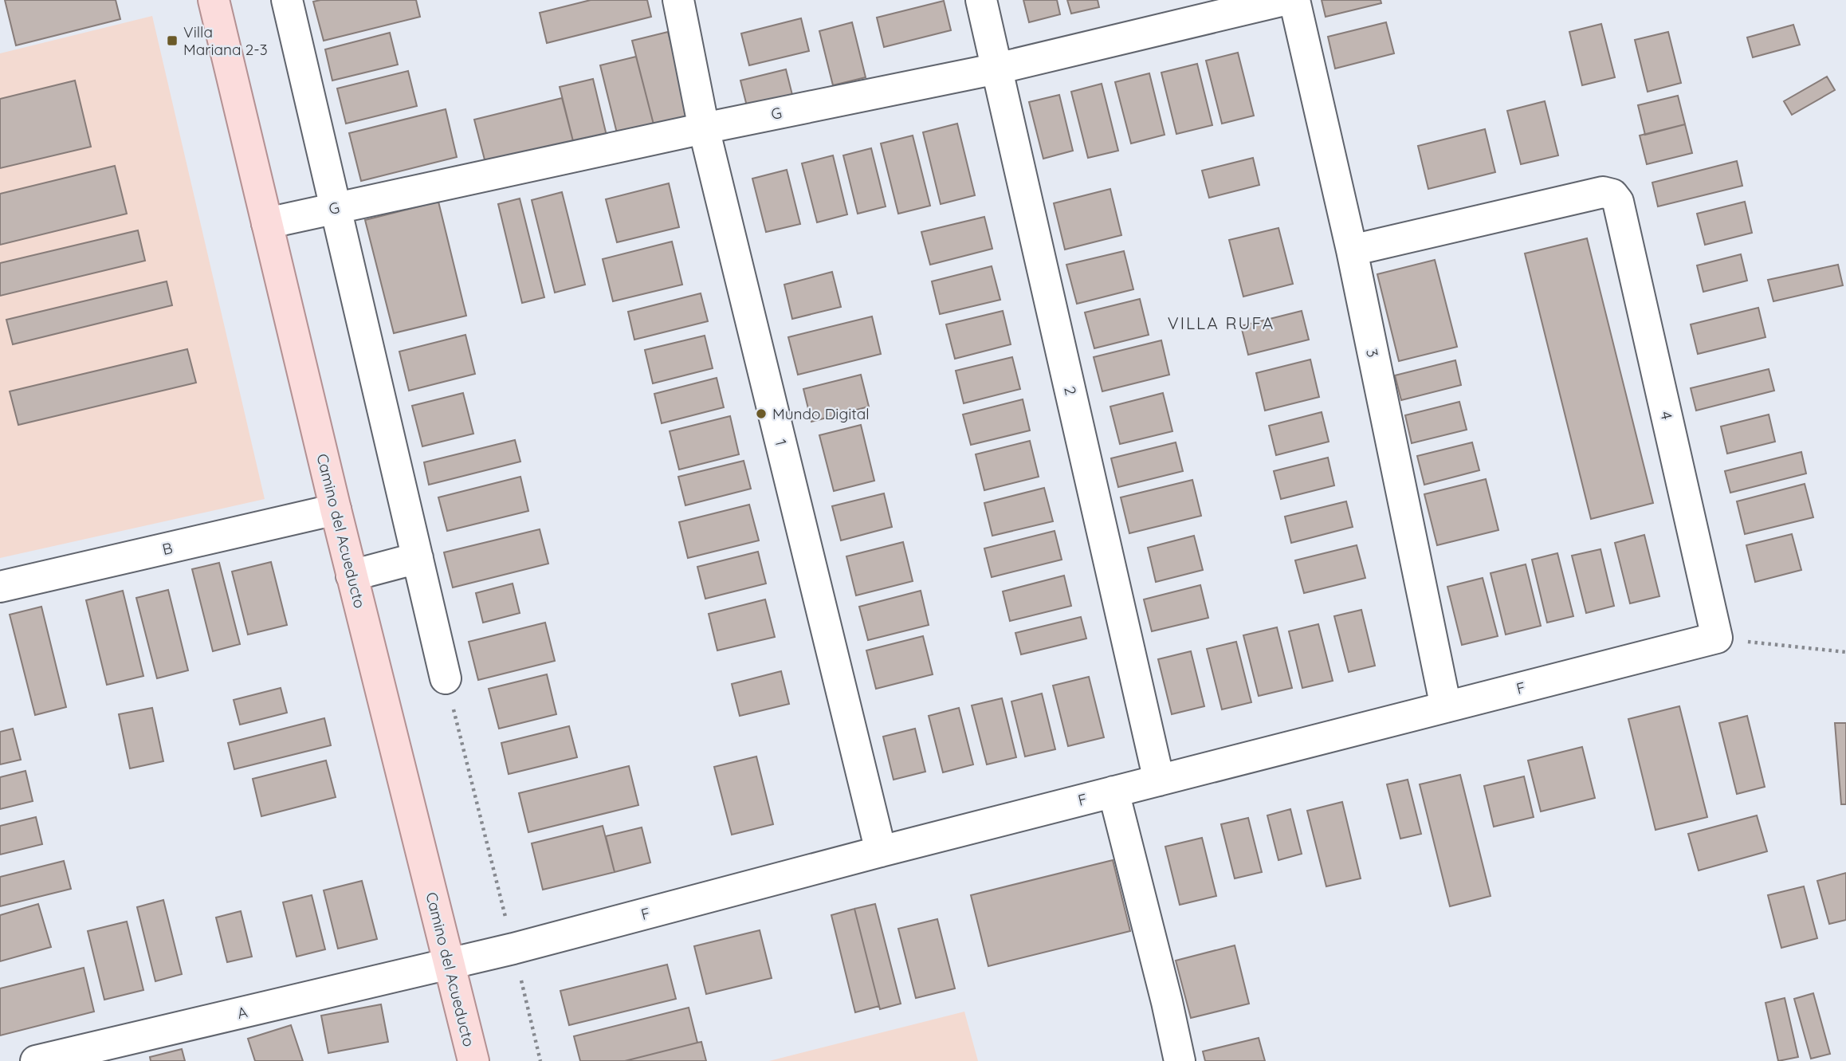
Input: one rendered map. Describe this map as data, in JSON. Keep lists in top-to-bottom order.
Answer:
{
  "streets": {
    "main road": ["Camino del Acueducto"],
    "street": [
      "G",
      "3",
      "2",
      "4",
      "1",
      "B",
      "F",
      "A"
    ]
  },
  "crossings": [
    ["G", "2"],
    ["G", "1"],
    ["G", "Camino del Acueducto"],
    ["3", "4"],
    ["3", "F"],
    ["2", "F"],
    ["4", "F"],
    ["1", "F"],
    ["Camino del Acueducto", "B"],
    ["Camino del Acueducto", "F"],
    ["Camino del Acueducto", "A"],
    ["F", "A"]
  ],
  "districts": ["VILLA RUFA"],
  "places": {
    "transit": ["Villa Mariana 2-3"],
    "other": ["Mundo Digital"]
  }
}
